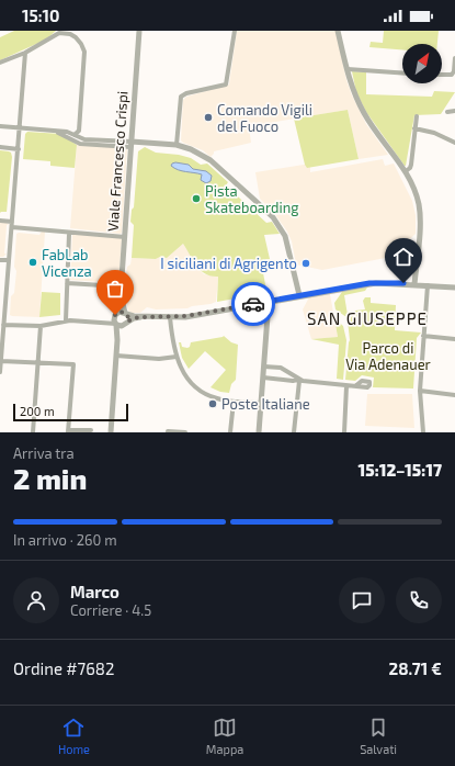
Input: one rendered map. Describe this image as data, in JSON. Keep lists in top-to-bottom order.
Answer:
{
  "streets": {
    "street": ["Viale Francesco Crispi"]
  },
  "districts": ["SAN GIUSEPPE"],
  "parks": ["Parco di Via Adenauer"],
  "places": [
    "Comando Vigili del Fuoco",
    "Pista Skateboarding",
    "FabLab Vicenza",
    "I siciliani di Agrigento",
    "Poste Italiane"
  ],
  "scale_bar": "200 m",
  "north": "top right",
  "page": {
    "status": "15:10",
    "scale": "200 m",
    "heading": ["2 min", "Arriva tra", "15:12–15:17"],
    "panel": [
      "Marco",
      "Corriere · 4.5",
      "Ordine #7682",
      "28.71 €"
    ],
    "bar": "In arrivo · 260 m",
    "tabs": ["Home", "Mappa", "Salvati"]
  }
}
